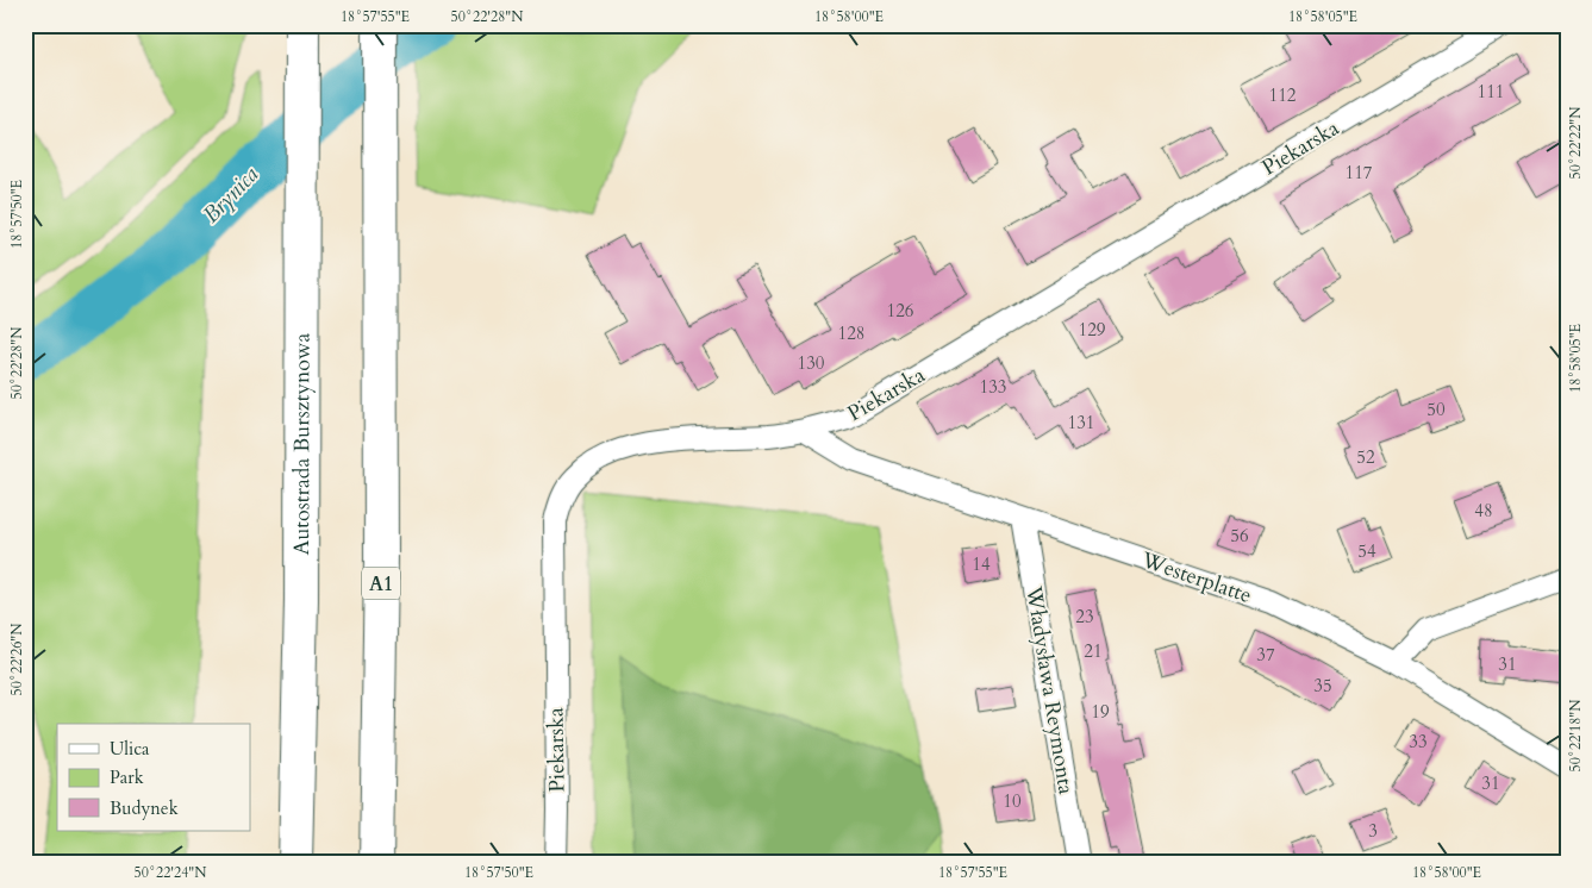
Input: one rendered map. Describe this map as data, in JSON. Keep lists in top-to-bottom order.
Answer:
{
  "streets": {
    "highway": ["Autostrada Bursztynowa", "A1"],
    "street": ["Piekarska", "Westerplatte", "Władysława Reymonta"]
  },
  "crossings": [
    ["Piekarska", "Westerplatte"],
    ["Westerplatte", "Władysława Reymonta"]
  ],
  "water": ["Brynica"],
  "house_numbers": [
    "111",
    "112",
    "117",
    "126",
    "129",
    "128",
    "130",
    "133",
    "50",
    "131",
    "52",
    "48",
    "56",
    "54",
    "14",
    "23",
    "21",
    "37",
    "31",
    "35",
    "19",
    "33",
    "31",
    "10",
    "3"
  ],
  "legend": ["Ulica", "Park", "Budynek"],
  "coordinates": [
    "18°57'55\"E",
    "50°22'28\"N",
    "18°58'00\"E",
    "18°58'05\"E",
    "50°22'22\"N",
    "18°57'50\"E",
    "50°22'26\"N",
    "50°22'18\"N",
    "50°22'24\"N"
  ]
}
